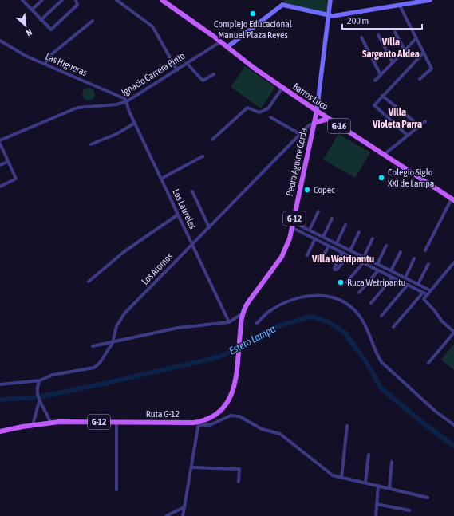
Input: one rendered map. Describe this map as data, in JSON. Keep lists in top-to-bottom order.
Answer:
{
  "streets": {
    "main road": [
      "Barros Luco",
      "G-16",
      "Pedro Aguirre Cerda",
      "G-12",
      "Ruta G-12"
    ],
    "street": [
      "Las Higueras",
      "Ignacio Carrera Pinto",
      "Los Laureles",
      "Los Aromos"
    ]
  },
  "crossings": [
    ["Las Higueras", "Ignacio Carrera Pinto"],
    ["Las Higueras", "Los Laureles"],
    ["Ignacio Carrera Pinto", "Barros Luco"],
    ["Ignacio Carrera Pinto", "Los Laureles"],
    ["Barros Luco", "Pedro Aguirre Cerda"],
    ["Pedro Aguirre Cerda", "Los Aromos"],
    ["Pedro Aguirre Cerda", "Ruta G-12"],
    ["Los Laureles", "Los Aromos"]
  ],
  "districts": ["Villa Sargento Aldea", "Villa Violeta Parra", "Villa Wetripantu"],
  "water": ["Estero Lampa"],
  "places": [
    "Complejo Educacional Manuel Plaza Reyes",
    "Colegio Siglo XXI de Lampa",
    "Copec",
    "Ruca Wetripantu"
  ],
  "scale_bar": "200 m",
  "north": "bottom right"
}
